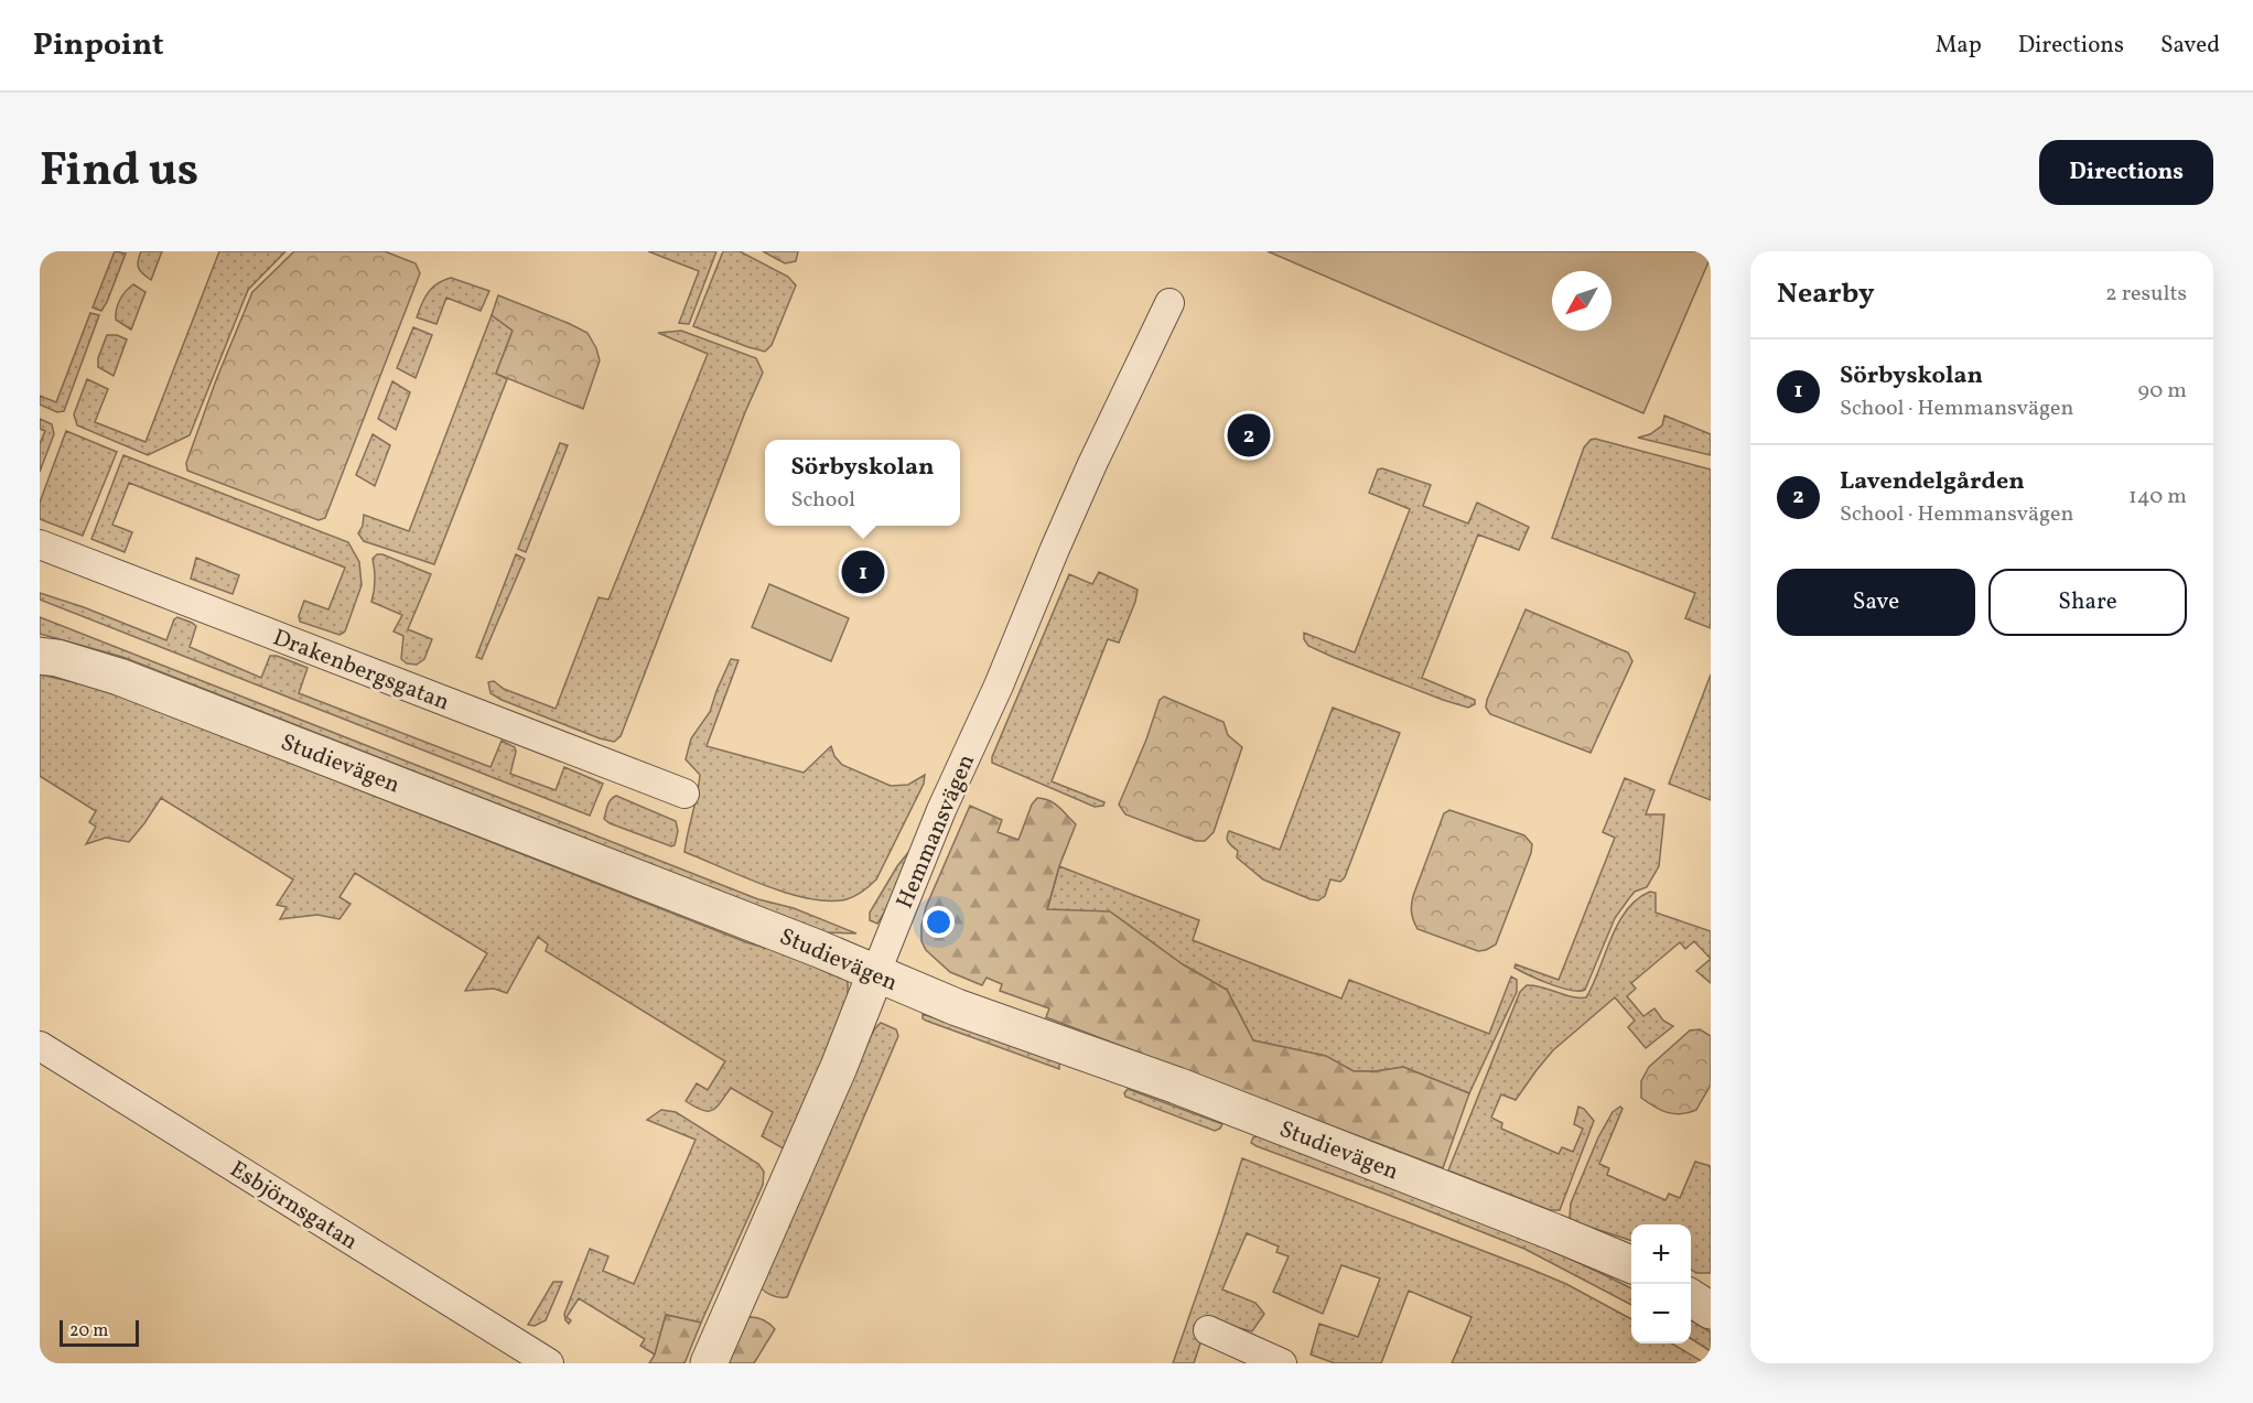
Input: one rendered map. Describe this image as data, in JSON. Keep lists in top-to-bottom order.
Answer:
{
  "streets": {
    "street": [
      "Drakenbergsgatan",
      "Studievägen",
      "Hemmansvägen",
      "Esbjörnsgatan"
    ]
  },
  "crossings": [
    ["Studievägen", "Hemmansvägen"]
  ],
  "scale_bar": "20 m",
  "north": "bottom left",
  "page": {
    "header": "Pinpoint",
    "nav": ["Map", "Directions", "Saved"],
    "title": "Find us",
    "buttons": [
      "Directions",
      ["Save", "Share"]
    ],
    "heading": ["Nearby", "2 results"],
    "list": [
      {
        "mark": "1",
        "name": "Sörbyskolan",
        "note": "School · Hemmansvägen",
        "value": "90 m"
      },
      {
        "mark": "2",
        "name": "Lavendelgården",
        "note": "School · Hemmansvägen",
        "value": "140 m"
      }
    ],
    "pins": ["2", "1"],
    "popup": ["Sörbyskolan", "School"],
    "map_buttons": ["+", "−"],
    "scale": "20 m"
  }
}
